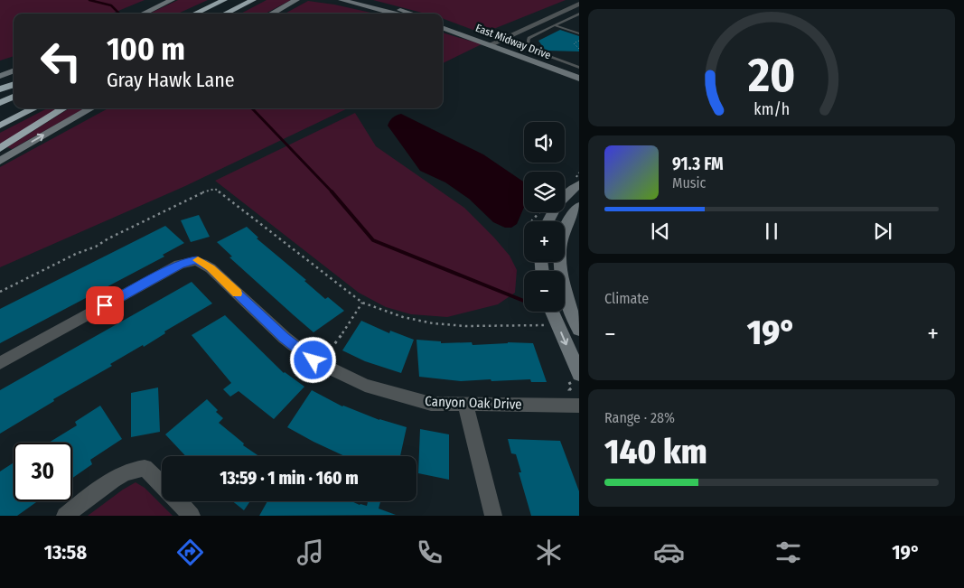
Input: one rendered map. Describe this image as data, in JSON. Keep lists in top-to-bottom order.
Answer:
{
  "streets": {
    "main road": ["East Midway Drive"],
    "street": ["Canyon Oak Drive"]
  },
  "page": {
    "turn": ["100 m", "Gray Hawk Lane"],
    "map_buttons": ["+", "−"],
    "song": ["91.3 FM", "Music"],
    "tile": [
      "Climate",
      ["Range · 28%", "140 km"]
    ],
    "heat": ["−", "19°", "+"],
    "limit": "30",
    "trip": "13:59 · 1 min · 160 m",
    "tabs": ["13:58", "19°"],
    "gauge": ["20", "km/h"]
  }
}
